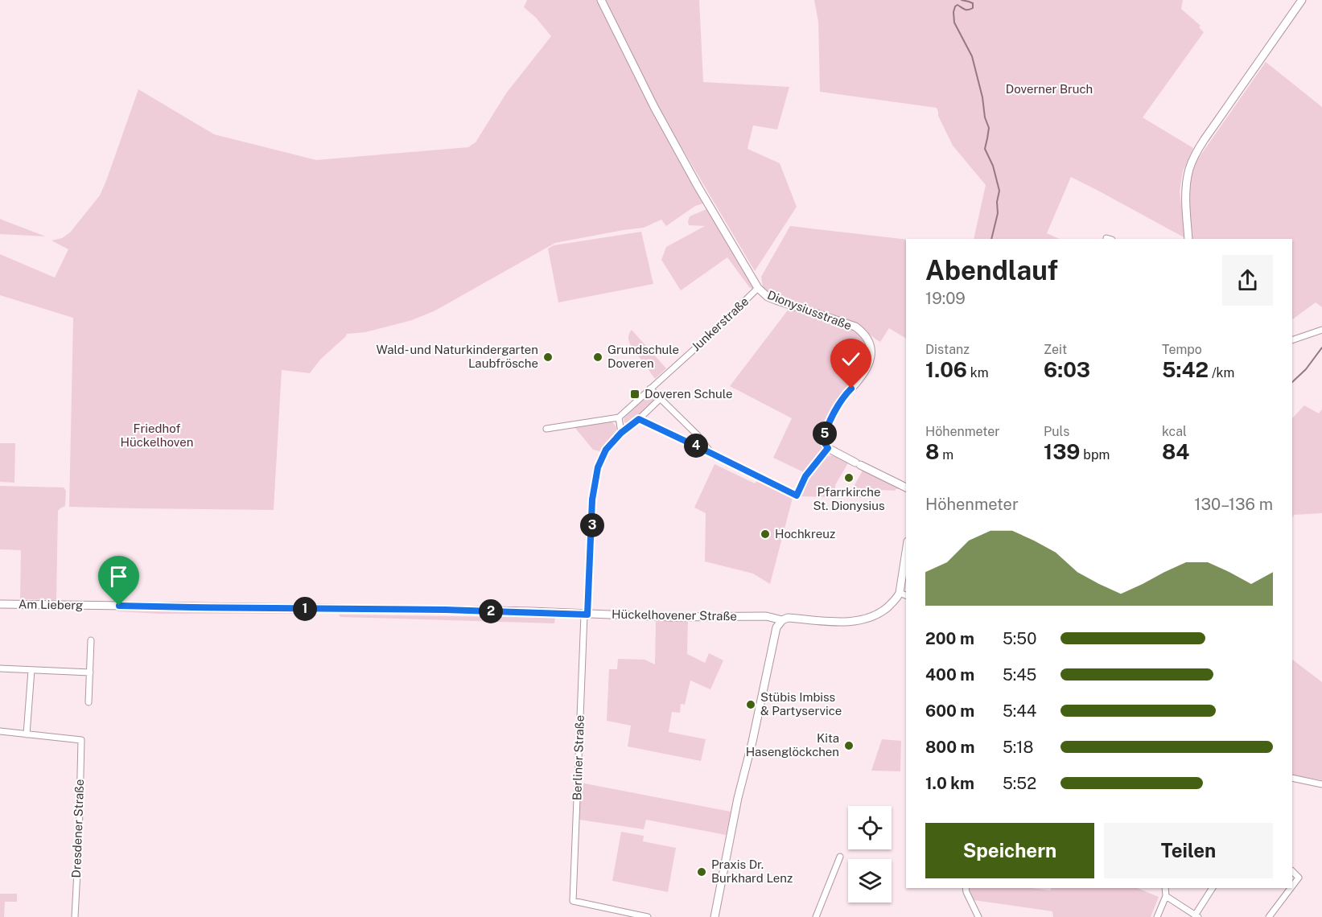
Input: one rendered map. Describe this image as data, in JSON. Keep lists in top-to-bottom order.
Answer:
{
  "streets": {
    "street": [
      "Dionysiusstraße",
      "Junkerstraße",
      "Am Lieberg",
      "Hückelhovener Straße",
      "Berliner Straße",
      "Dresdener Straße"
    ]
  },
  "crossings": [
    ["Dionysiusstraße", "Junkerstraße"],
    ["Am Lieberg", "Hückelhovener Straße"],
    ["Hückelhovener Straße", "Berliner Straße"]
  ],
  "parks": ["Doverner Bruch", "Friedhof Hückelhoven"],
  "places": {
    "other": [
      "Wald- und Naturkindergarten Laubfrösche",
      "Grundschule Doveren",
      "Pfarrkirche St. Dionysius",
      "Hochkreuz",
      "Stübis Imbiss & Partyservice",
      "Kita Hasenglöckchen",
      "Praxis Dr. Burkhard Lenz"
    ],
    "transit": ["Doveren Schule"]
  },
  "page": {
    "heading": ["Abendlauf", "19:09"],
    "stats": [
      ["Distanz", "1.06 km"],
      ["Zeit", "6:03"],
      ["Tempo", "5:42 /km"],
      ["Höhenmeter", "8 m"],
      ["Puls", "139 bpm"],
      ["kcal", "84"]
    ],
    "pins": [
      "5",
      "4",
      "3",
      "1",
      "2"
    ],
    "chart": ["Höhenmeter", "130–136 m"],
    "list": [
      {
        "name": "200 m",
        "note": "5:50"
      },
      {
        "name": "400 m",
        "note": "5:45"
      },
      {
        "name": "600 m",
        "note": "5:44"
      },
      {
        "name": "800 m",
        "note": "5:18"
      },
      {
        "name": "1.0 km",
        "note": "5:52"
      }
    ],
    "buttons": ["Speichern", "Teilen"]
  }
}
